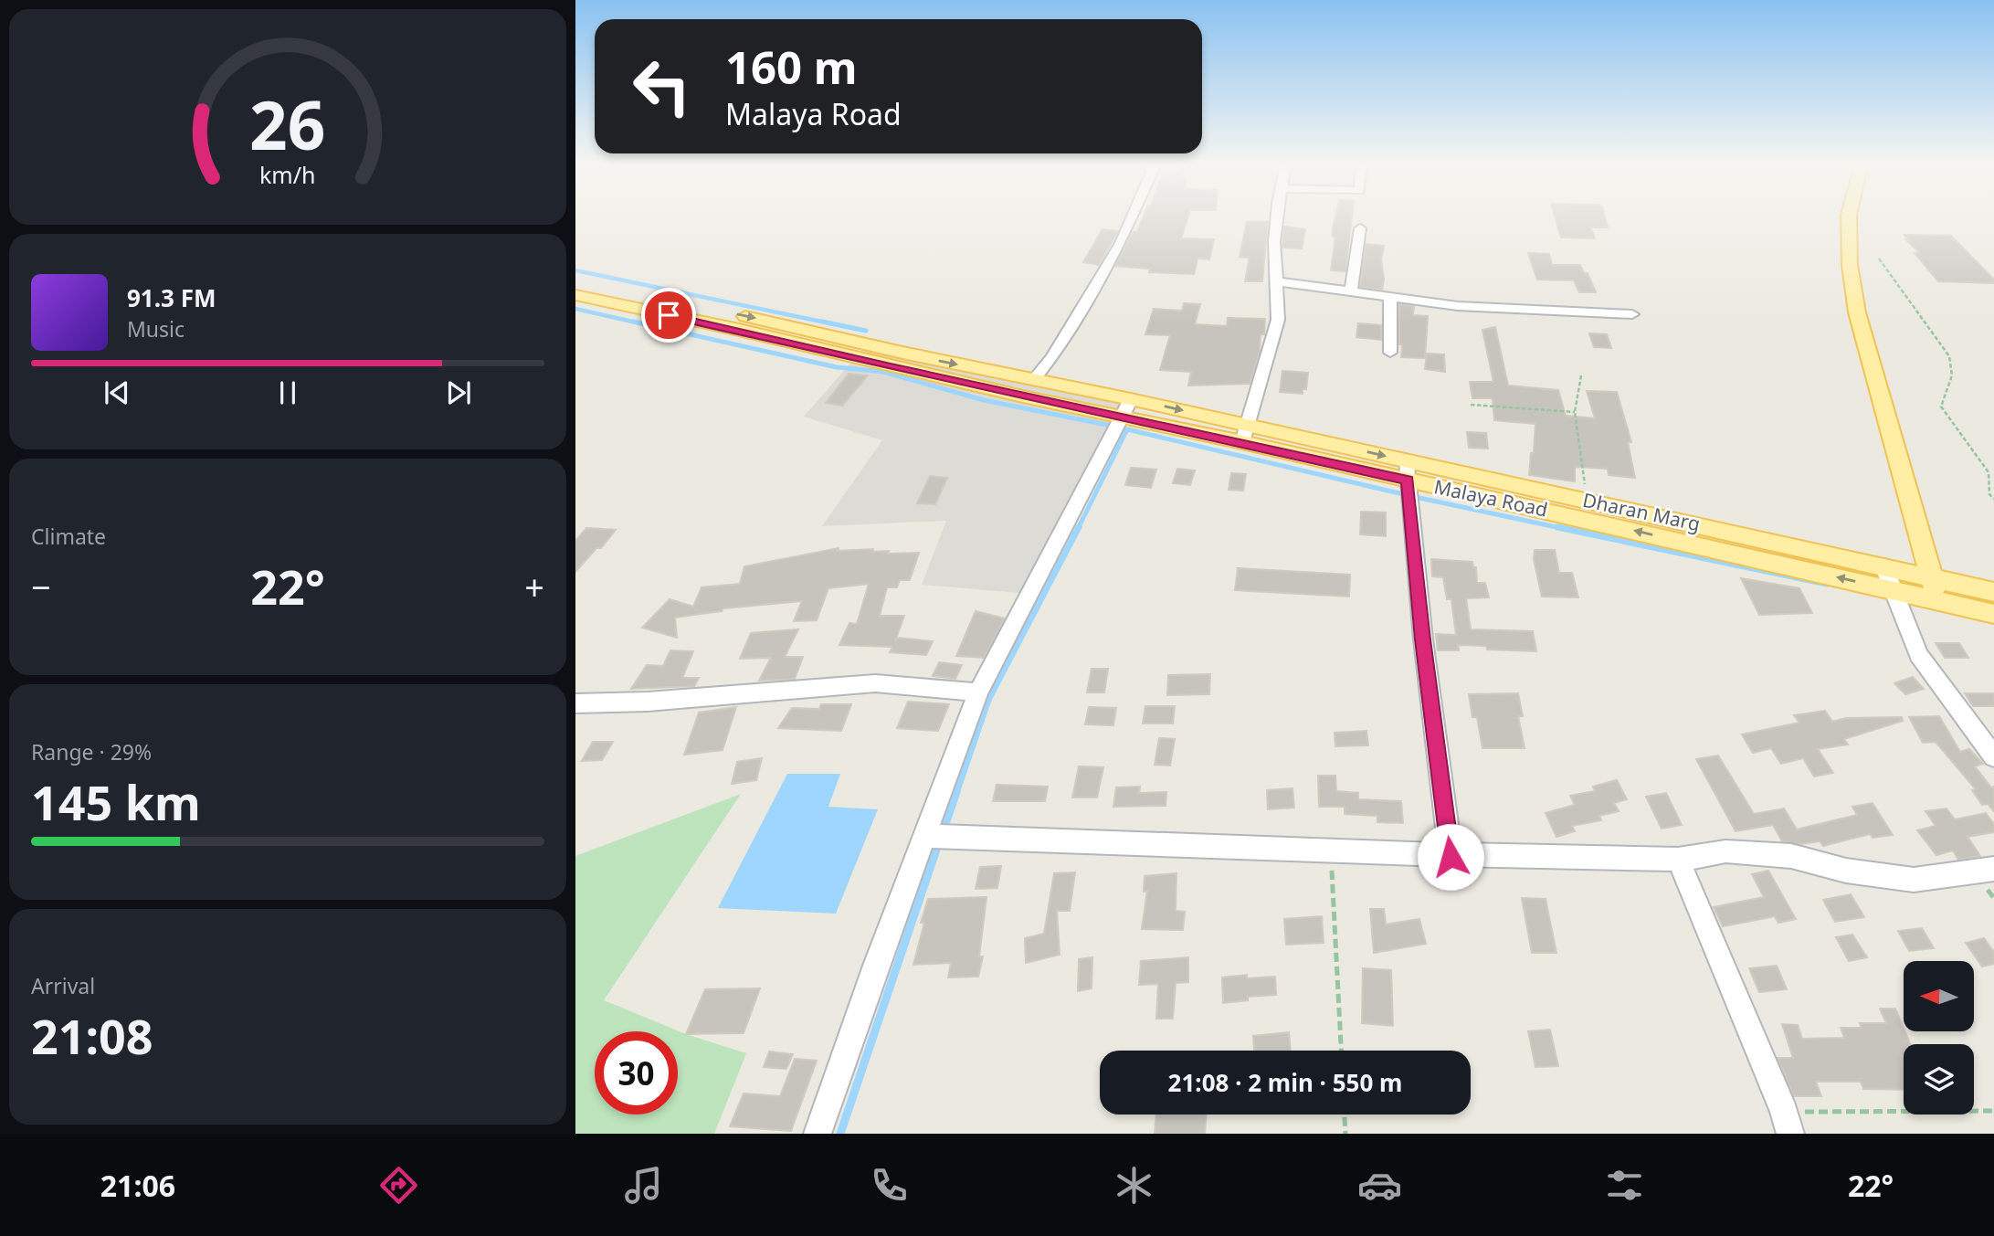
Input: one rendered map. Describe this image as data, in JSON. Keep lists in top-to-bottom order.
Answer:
{
  "streets": {
    "main road": ["Malaya Road", "Dharan Marg"]
  },
  "crossings": [
    ["Malaya Road", "Dharan Marg"]
  ],
  "north": "left",
  "page": {
    "turn": ["160 m", "Malaya Road"],
    "song": ["91.3 FM", "Music"],
    "tile": [
      "Climate",
      ["Range · 29%", "145 km"],
      ["Arrival", "21:08"]
    ],
    "heat": ["−", "22°", "+"],
    "limit": "30",
    "trip": "21:08 · 2 min · 550 m",
    "tabs": ["21:06", "22°"],
    "gauge": ["26", "km/h"]
  }
}
